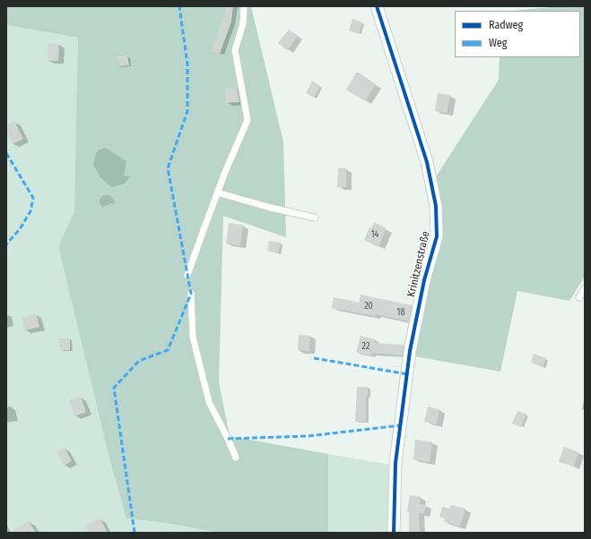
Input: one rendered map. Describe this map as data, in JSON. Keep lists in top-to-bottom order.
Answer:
{
  "streets": {
    "street": ["Krinitzenstraße"]
  },
  "house_numbers": [
    "14",
    "20",
    "18",
    "22"
  ],
  "legend": ["Radweg", "Weg"]
}
